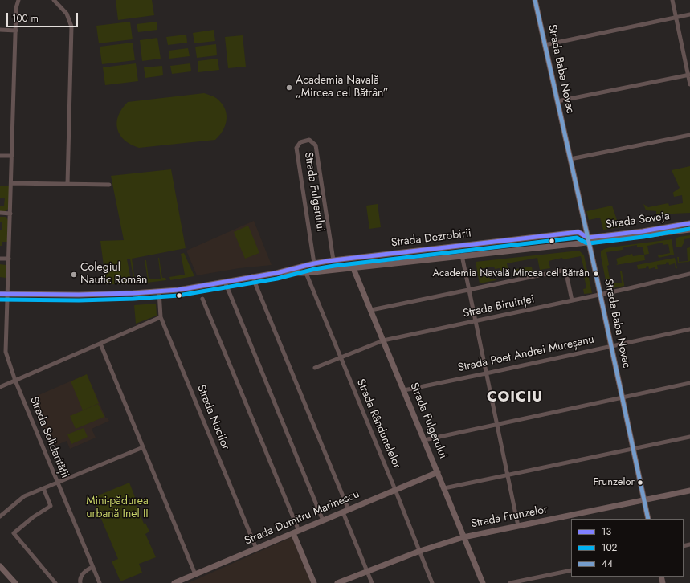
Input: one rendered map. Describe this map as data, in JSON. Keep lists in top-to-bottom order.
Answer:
{
  "streets": {
    "main road": [
      "Strada Baba Novac",
      "Strada Fulgerului",
      "Strada Soveja",
      "Strada Dezrobirii",
      "Strada Frunzelor",
      "Strada Dumitru Marinescu"
    ],
    "street": [
      "Strada Biruinței",
      "Strada Poet Andrei Mureșanu",
      "Strada Nucilor",
      "Strada Rândunelelor",
      "Strada Solidarității"
    ]
  },
  "crossings": [
    ["Strada Baba Novac", "Strada Soveja"],
    ["Strada Baba Novac", "Strada Dezrobirii"],
    ["Strada Baba Novac", "Strada Biruinței"],
    ["Strada Baba Novac", "Strada Poet Andrei Mureșanu"],
    ["Strada Baba Novac", "Strada Frunzelor"],
    ["Strada Fulgerului", "Strada Dezrobirii"],
    ["Strada Fulgerului", "Strada Biruinței"],
    ["Strada Fulgerului", "Strada Poet Andrei Mureșanu"],
    ["Strada Fulgerului", "Strada Frunzelor"],
    ["Strada Fulgerului", "Strada Dumitru Marinescu"],
    ["Strada Soveja", "Strada Dezrobirii"],
    ["Strada Dezrobirii", "Strada Nucilor"],
    ["Strada Dezrobirii", "Strada Rândunelelor"],
    ["Strada Dezrobirii", "Strada Solidarității"],
    ["Strada Biruinței", "Strada Rândunelelor"],
    ["Strada Nucilor", "Strada Dumitru Marinescu"],
    ["Strada Rândunelelor", "Strada Frunzelor"],
    ["Strada Rândunelelor", "Strada Dumitru Marinescu"]
  ],
  "districts": ["COICIU"],
  "parks": ["Mini-pădurea urbană Inel II"],
  "places": [
    "Academia Navală „Mircea cel Bătrân”",
    "Academia Navală Mircea cel Bătrân",
    "Colegiul Nautic Român",
    "Frunzelor"
  ],
  "lines": ["transit line 44", "transit line 13", "transit line 102"],
  "legend": ["13", "102", "44"],
  "scale_bar": "100 m"
}
